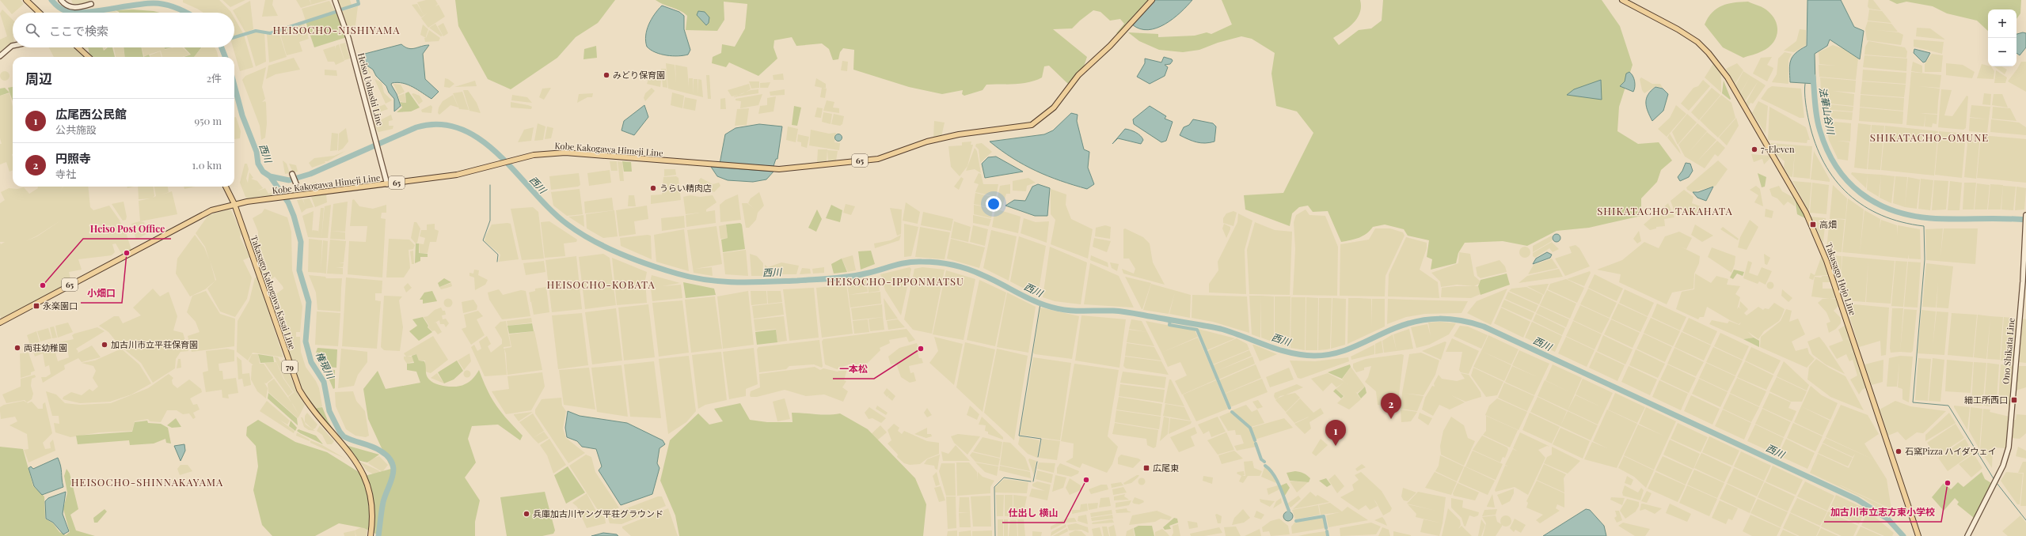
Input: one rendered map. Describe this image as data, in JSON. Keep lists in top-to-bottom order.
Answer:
{
  "streets": {
    "main road": [
      "Heiso Uohashi Line",
      "Kobe Kakogawa Himeji Line",
      "65",
      "Takasago Hojo Line",
      "Takasago Kakogawa Kasai Line",
      "Ono Shikata Line",
      "79"
    ]
  },
  "crossings": [
    ["Heiso Uohashi Line", "Kobe Kakogawa Himeji Line"],
    ["Kobe Kakogawa Himeji Line", "Takasago Kakogawa Kasai Line"]
  ],
  "districts": [
    "HEISOCHO-NISHIYAMA",
    "SHIKATACHO-OMUNE",
    "SHIKATACHO-TAKAHATA",
    "HEISOCHO-IPPONMATSU",
    "HEISOCHO-KOBATA",
    "HEISOCHO-SHINNAKAYAMA"
  ],
  "water": ["法華山谷川", "西川", "権現川"],
  "places": {
    "other": [
      "みどり保育園",
      "7-Eleven",
      "うらい精肉店",
      "小畑口",
      "Heiso Post Office",
      "加古川市立平荘保育園",
      "両荘幼稚園",
      "一本松",
      "石窯Pizza ハイダウェイ",
      "仕出し 横山",
      "加古川市立志方東小学校",
      "兵庫加古川ヤング平荘グラウンド"
    ],
    "transit": [
      "高畑",
      "永楽園口",
      "細工所西口",
      "広尾東"
    ]
  },
  "page": {
    "map_buttons": ["+", "−"],
    "search": "ここで検索",
    "heading": ["周辺", "2件"],
    "list": [
      {
        "mark": "1",
        "name": "広尾西公民館",
        "note": "公共施設",
        "value": "950 m"
      },
      {
        "mark": "2",
        "name": "円照寺",
        "note": "寺社",
        "value": "1.0 km"
      }
    ],
    "pins": ["2", "1"]
  }
}
